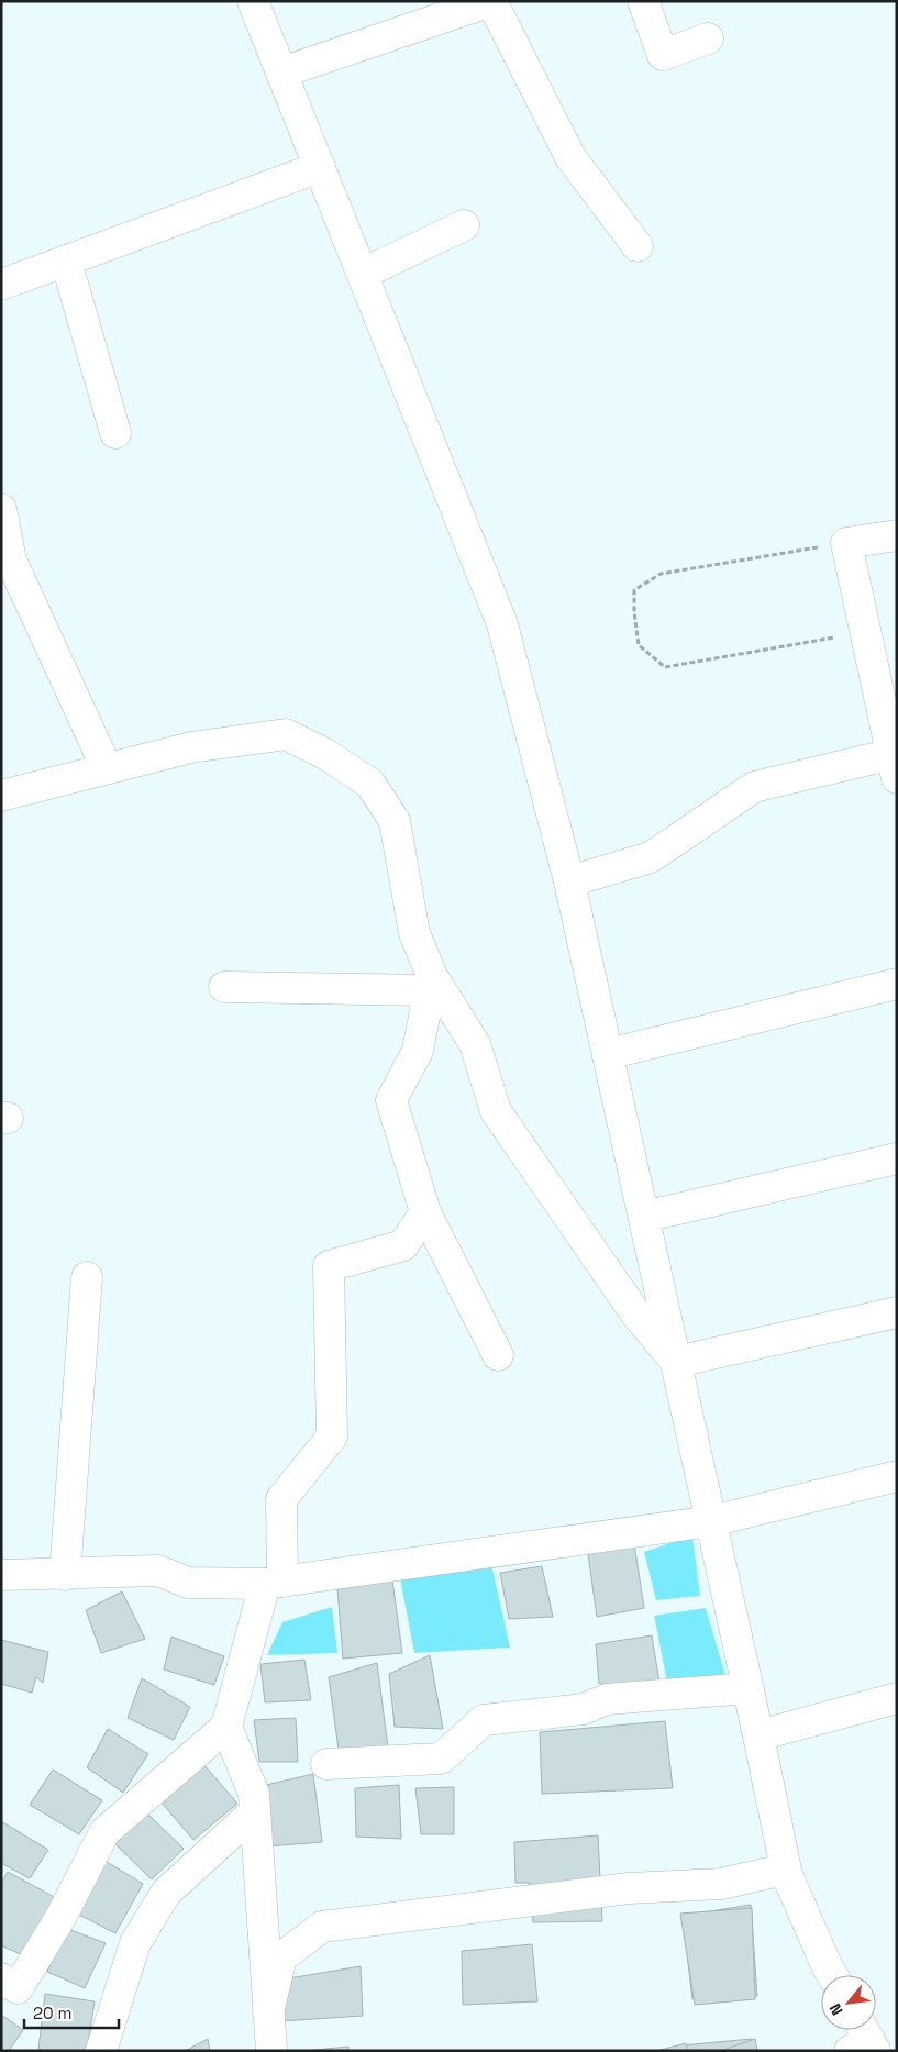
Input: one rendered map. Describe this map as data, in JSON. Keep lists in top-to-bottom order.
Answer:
{
  "scale_bar": "20 m",
  "north": "bottom left"
}
